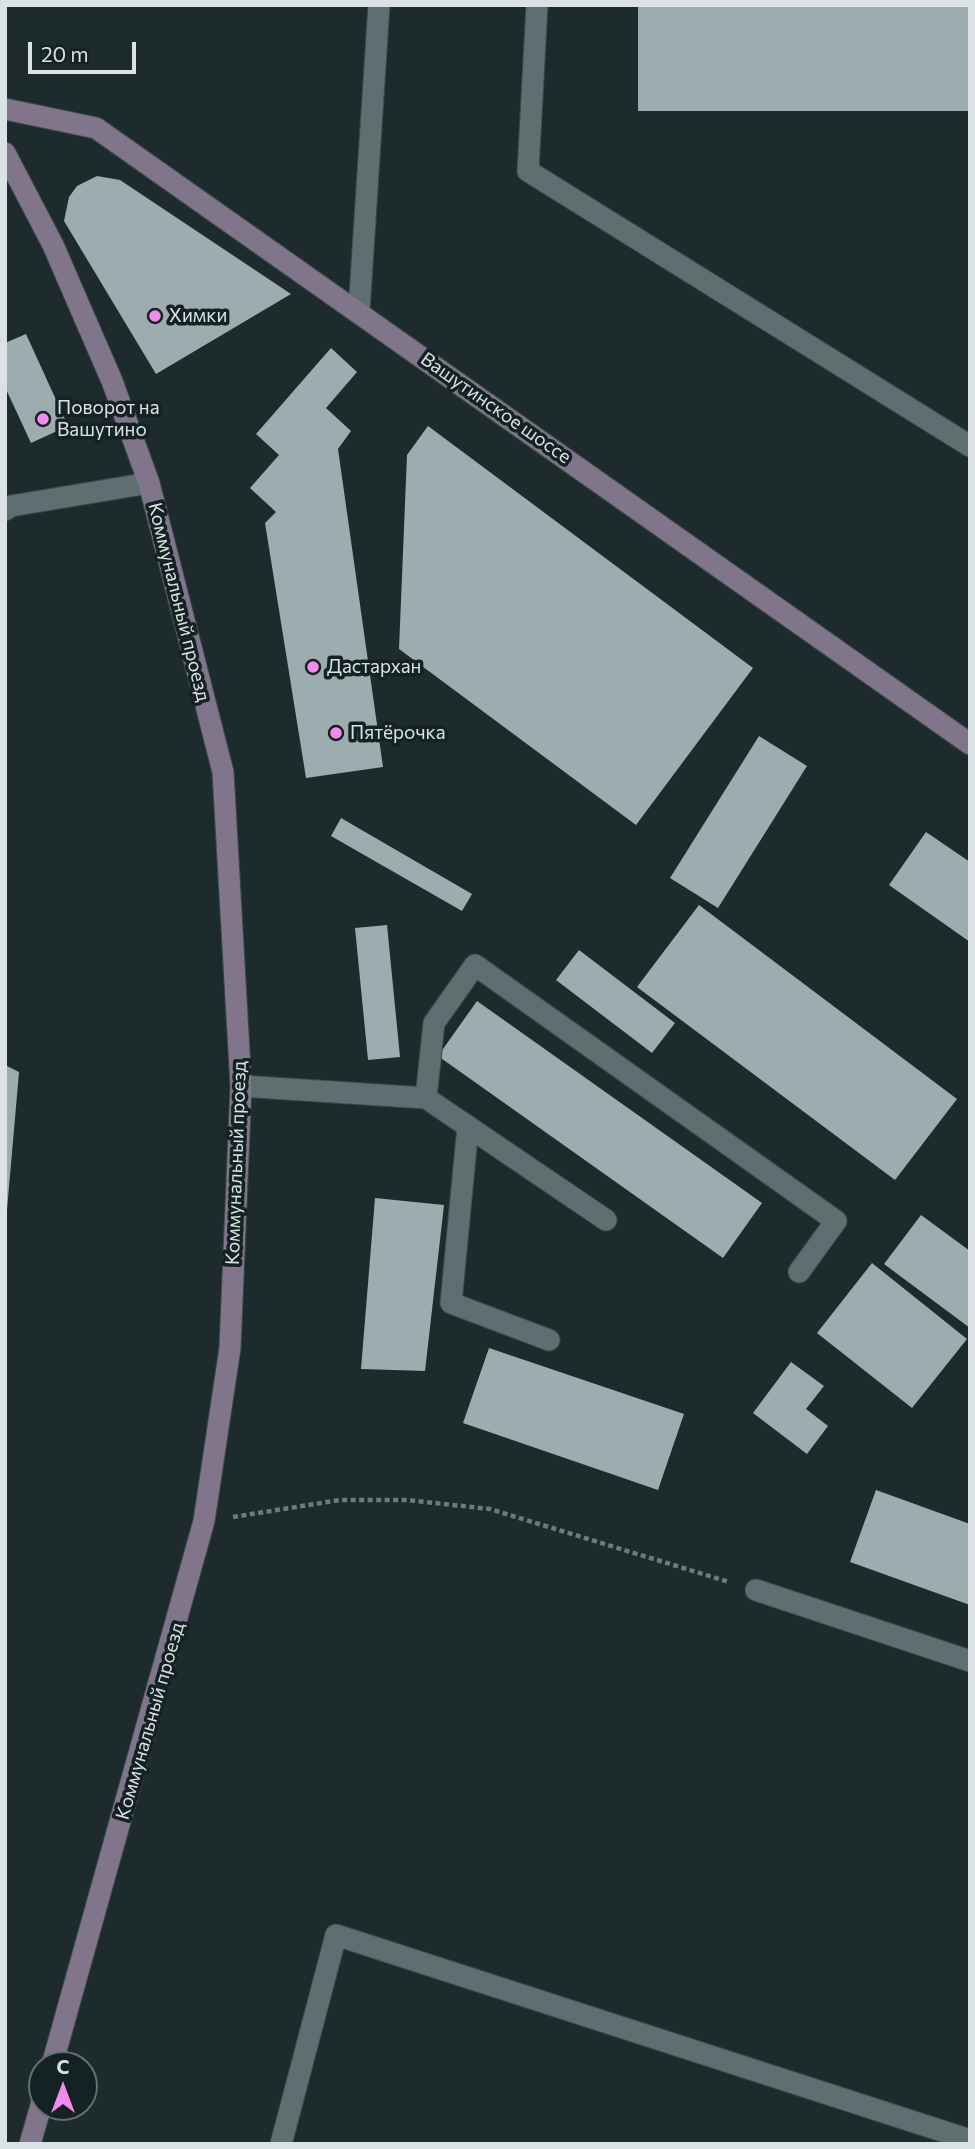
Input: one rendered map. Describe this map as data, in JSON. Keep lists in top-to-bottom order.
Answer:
{
  "streets": {
    "street": ["Вашутинское шоссе", "Коммунальный проезд"]
  },
  "places": [
    "Химки",
    "Поворот на Вашутино",
    "Дастархан",
    "Пятёрочка"
  ],
  "scale_bar": "20 m",
  "north": "top"
}
